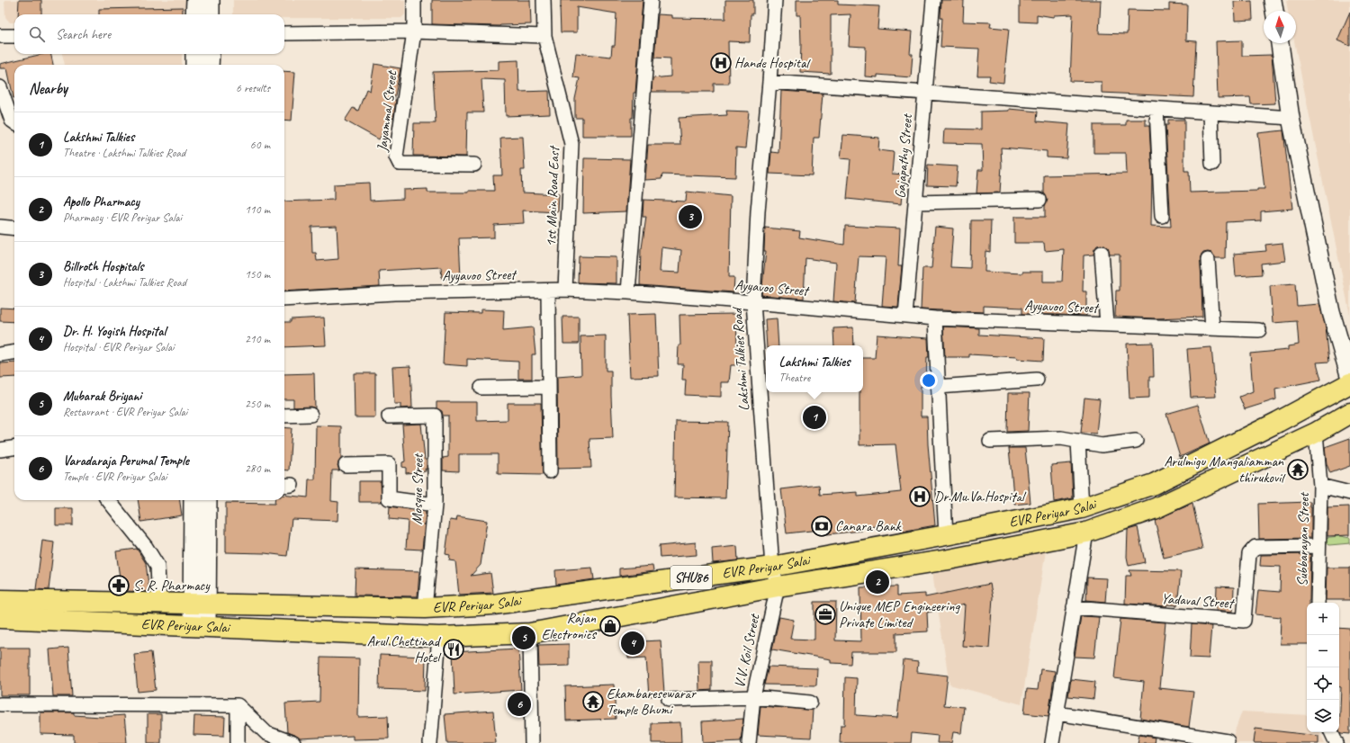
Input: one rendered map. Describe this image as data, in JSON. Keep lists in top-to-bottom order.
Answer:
{
  "streets": {
    "main road": ["EVR Periyar Salai", "SHU86"],
    "street": [
      "Jayammal Street",
      "Gajapathy Street",
      "1st Main Road East",
      "Ayyavoo Street",
      "Lakshmi Talkies Road",
      "Mosque Street",
      "Subbarayan Street",
      "Yadaval Street",
      "V.V. Koil Street"
    ]
  },
  "crossings": [
    ["Gajapathy Street", "Ayyavoo Street"],
    ["1st Main Road East", "Ayyavoo Street"],
    ["Ayyavoo Street", "Lakshmi Talkies Road"],
    ["Lakshmi Talkies Road", "EVR Periyar Salai"],
    ["Lakshmi Talkies Road", "V.V. Koil Street"],
    ["Mosque Street", "EVR Periyar Salai"],
    ["EVR Periyar Salai", "Subbarayan Street"],
    ["EVR Periyar Salai", "V.V. Koil Street"],
    ["Subbarayan Street", "Yadaval Street"]
  ],
  "places": {
    "hospital": ["Hande Hospital", "Dr.Mu.Va.Hospital"],
    "temple": ["Arulmigu Mangaliamman thirukovil", "Ekambaresewarar Temple Bhumi"],
    "bank": ["Canara Bank"],
    "pharmacy": ["S. R. Pharmacy"],
    "office": ["Unique MEP Engineering Private Limited"],
    "shop": ["Rajan Electronics"],
    "restaurant": ["Arul Chettinad Hotel"]
  },
  "north": "top",
  "page": {
    "search": "Search here",
    "heading": ["Nearby", "6 results"],
    "list": [
      {
        "mark": "1",
        "name": "Lakshmi Talkies",
        "note": "Theatre · Lakshmi Talkies Road",
        "value": "60 m"
      },
      {
        "mark": "2",
        "name": "Apollo Pharmacy",
        "note": "Pharmacy · EVR Periyar Salai",
        "value": "110 m"
      },
      {
        "mark": "3",
        "name": "Billroth Hospitals",
        "note": "Hospital · Lakshmi Talkies Road",
        "value": "150 m"
      },
      {
        "mark": "4",
        "name": "Dr. H. Yogish Hospital",
        "note": "Hospital · EVR Periyar Salai",
        "value": "210 m"
      },
      {
        "mark": "5",
        "name": "Mubarak Briyani",
        "note": "Restaurant · EVR Periyar Salai",
        "value": "250 m"
      },
      {
        "mark": "6",
        "name": "Varadaraja Perumal Temple",
        "note": "Temple · EVR Periyar Salai",
        "value": "280 m"
      }
    ],
    "pins": [
      "3",
      "1",
      "2",
      "5",
      "4",
      "6"
    ],
    "popup": ["Lakshmi Talkies", "Theatre"],
    "map_buttons": ["+", "−"]
  }
}
